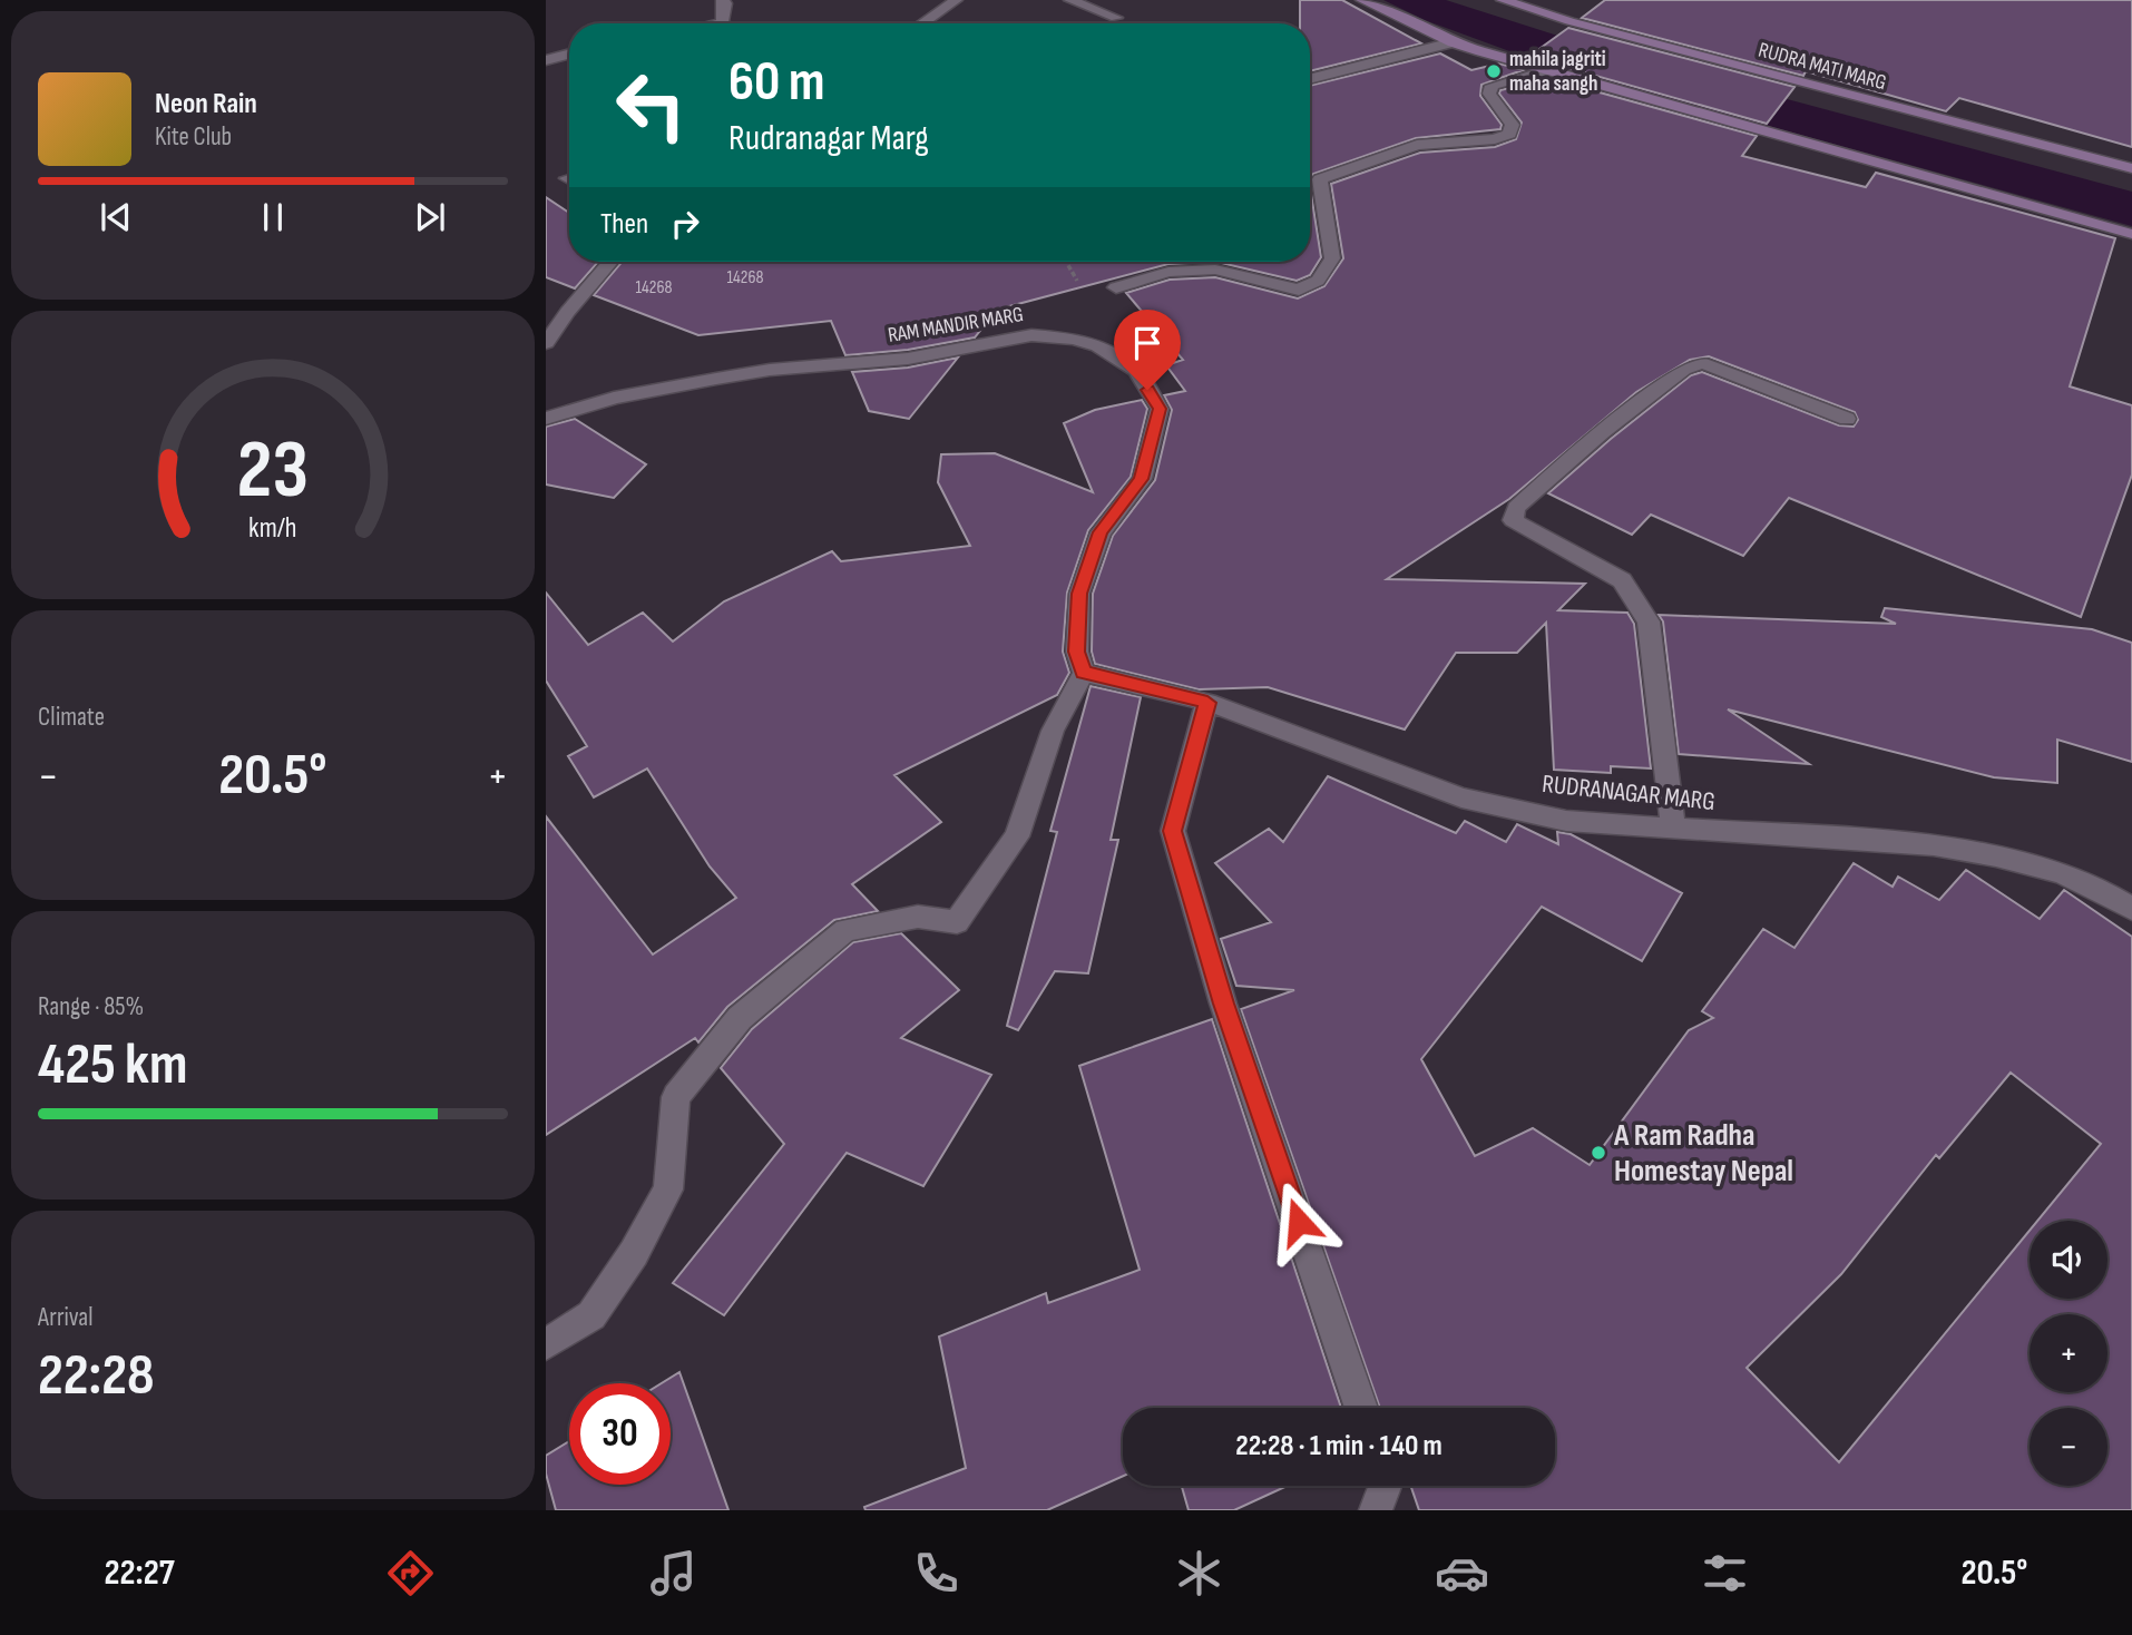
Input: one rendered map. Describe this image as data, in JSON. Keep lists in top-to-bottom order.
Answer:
{
  "streets": {
    "street": ["RUDRA MATI MARG", "RAM MANDIR MARG", "RUDRANAGAR MARG"]
  },
  "crossings": [
    ["RAM MANDIR MARG", "RUDRANAGAR MARG"]
  ],
  "places": ["mahila jagriti maha sangh", "A Ram Radha Homestay Nepal"],
  "house_numbers": ["14268", "14268"],
  "page": {
    "turn": ["60 m", "Rudranagar Marg"],
    "song": ["Neon Rain", "Kite Club"],
    "then": "Then",
    "tile": [
      "Climate",
      ["Range · 85%", "425 km"],
      ["Arrival", "22:28"]
    ],
    "heat": ["−", "20.5°", "+"],
    "map_buttons": ["+", "−"],
    "limit": "30",
    "trip": "22:28 · 1 min · 140 m",
    "tabs": ["22:27", "20.5°"],
    "gauge": ["23", "km/h"]
  }
}
